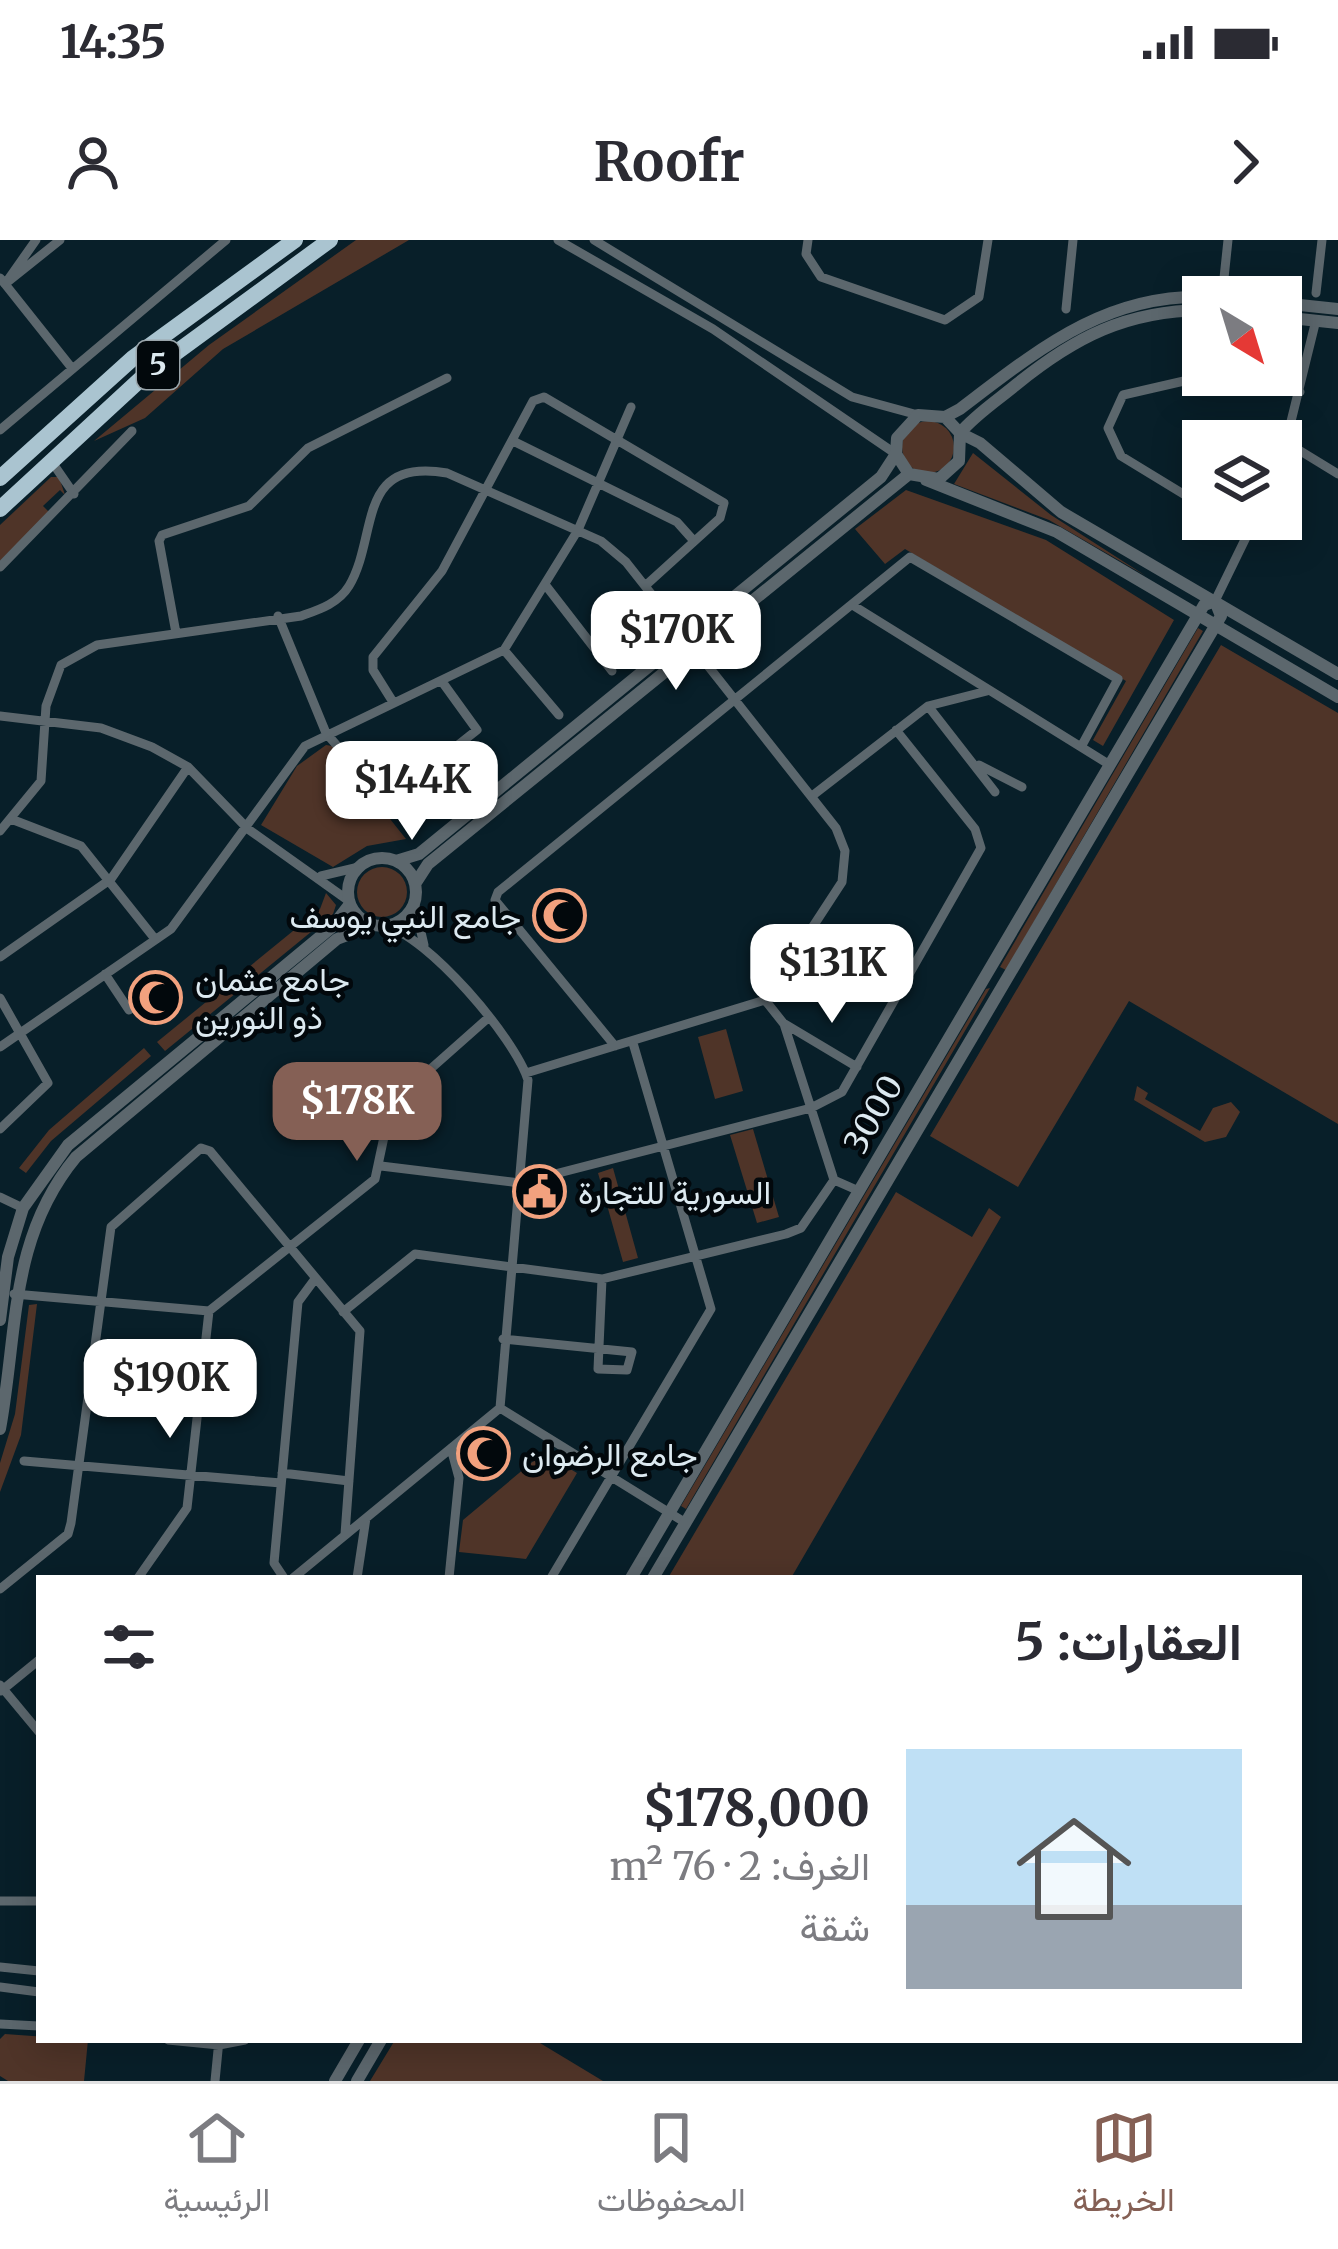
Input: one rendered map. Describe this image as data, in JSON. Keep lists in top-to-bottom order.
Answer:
{
  "streets": {
    "highway": ["5"],
    "street": ["3000"]
  },
  "places": {
    "mosque": ["جامع النبي يوسف", "جامع عثمان ذو النورين", "جامع الرضوان"],
    "public building": ["السورية للتجارة"]
  },
  "north": "bottom right",
  "page": {
    "status": "14:35",
    "header": "Roofr",
    "price": [
      "$170K",
      "$144K",
      "$131K",
      "$178K",
      "$190K"
    ],
    "heading": "العقارات: 5",
    "list": [
      {
        "name": "$178,000",
        "note": "الغرف: 2 · 76 m² · شقة"
      }
    ],
    "tabs": ["الخريطة", "المحفوظات", "الرئيسية"]
  }
}
